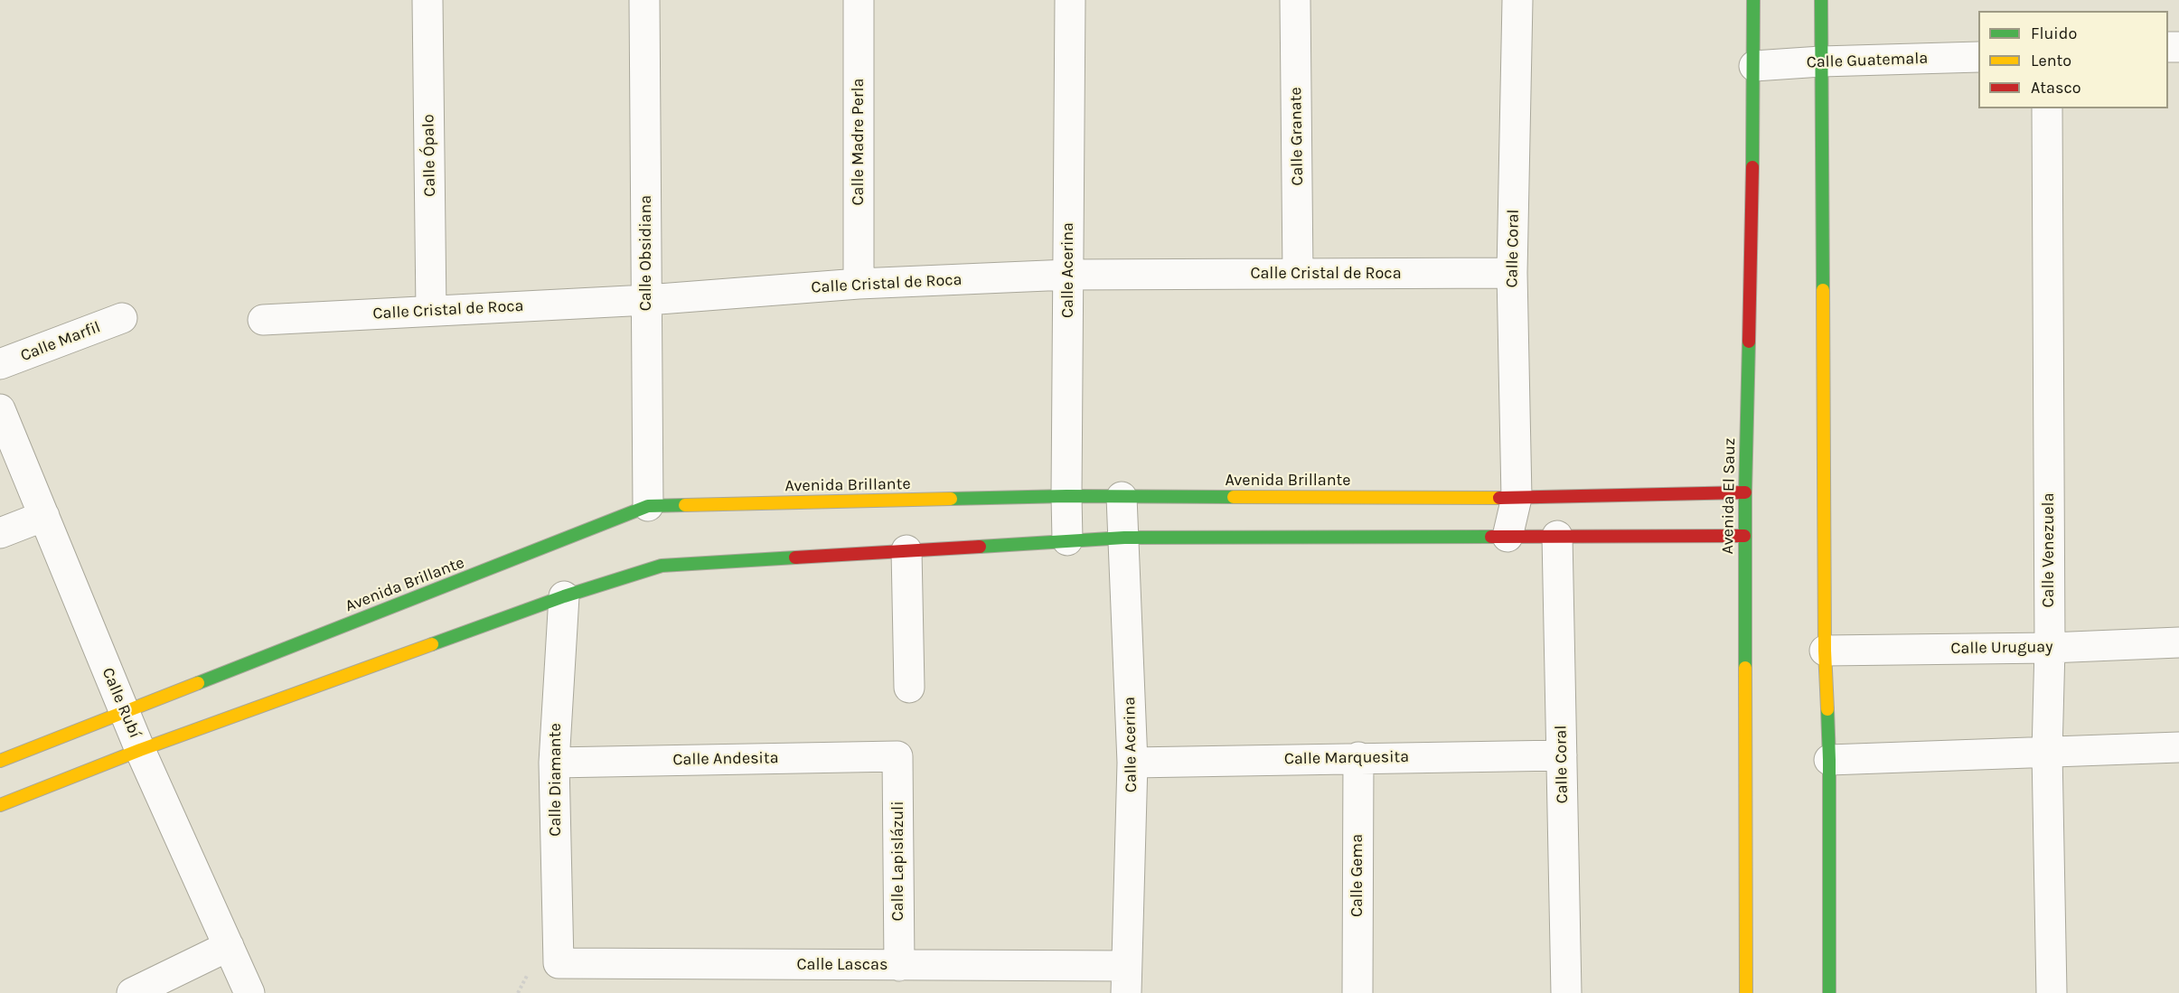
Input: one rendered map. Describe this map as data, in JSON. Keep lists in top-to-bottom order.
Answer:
{
  "streets": {
    "main road": ["Avenida Brillante", "Avenida El Sauz"],
    "street": [
      "Calle Guatemala",
      "Calle Granate",
      "Calle Madre Perla",
      "Calle Ópalo",
      "Calle Coral",
      "Calle Obsidiana",
      "Calle Acerina",
      "Calle Cristal de Roca",
      "Calle Marfil",
      "Calle Venezuela",
      "Calle Uruguay",
      "Calle Rubí",
      "Calle Marquesita",
      "Calle Andesita",
      "Calle Diamante",
      "Calle Lapislázuli",
      "Calle Gema",
      "Calle Lascas"
    ]
  },
  "crossings": [
    ["Calle Guatemala", "Avenida El Sauz"],
    ["Calle Granate", "Calle Cristal de Roca"],
    ["Calle Madre Perla", "Calle Cristal de Roca"],
    ["Calle Ópalo", "Calle Cristal de Roca"],
    ["Calle Coral", "Calle Cristal de Roca"],
    ["Calle Coral", "Avenida Brillante"],
    ["Calle Coral", "Calle Marquesita"],
    ["Calle Obsidiana", "Calle Cristal de Roca"],
    ["Calle Obsidiana", "Avenida Brillante"],
    ["Calle Acerina", "Calle Cristal de Roca"],
    ["Calle Acerina", "Avenida Brillante"],
    ["Calle Acerina", "Calle Marquesita"],
    ["Calle Acerina", "Calle Lascas"],
    ["Avenida Brillante", "Avenida El Sauz"],
    ["Avenida Brillante", "Calle Rubí"],
    ["Calle Venezuela", "Calle Uruguay"],
    ["Calle Marquesita", "Calle Gema"],
    ["Calle Andesita", "Calle Diamante"],
    ["Calle Andesita", "Calle Lapislázuli"],
    ["Calle Diamante", "Calle Lascas"],
    ["Calle Lapislázuli", "Calle Lascas"]
  ],
  "legend": ["Fluido", "Lento", "Atasco"]
}
